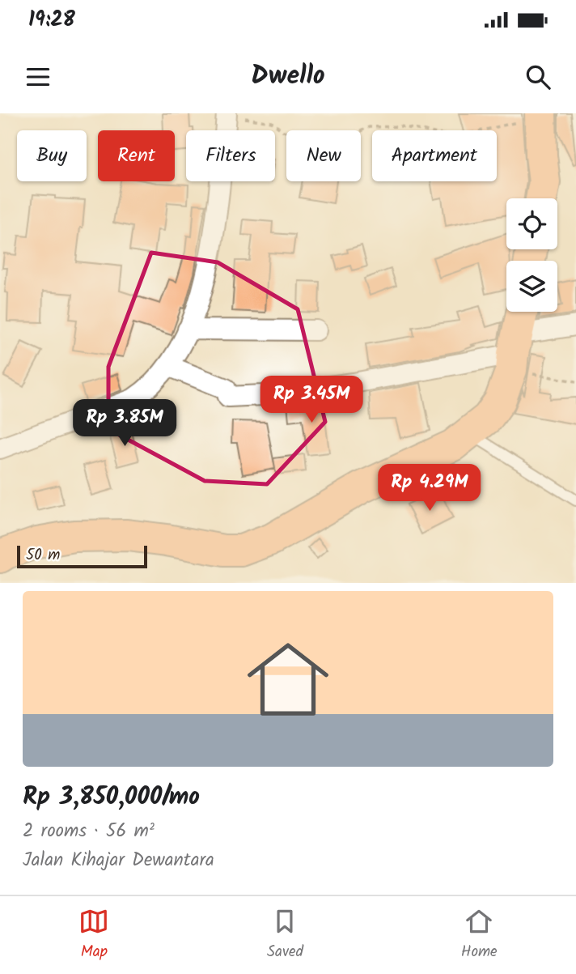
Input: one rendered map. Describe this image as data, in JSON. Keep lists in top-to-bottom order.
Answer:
{
  "scale_bar": "50 m",
  "page": {
    "status": "19:28",
    "header": "Dwello",
    "chip": [
      "Buy",
      "Rent",
      "Filters",
      "New",
      "Apartment"
    ],
    "price": ["Rp 3.45M", "Rp 3.85M", "Rp 4.29M"],
    "scale": "50 m",
    "list": [
      {
        "name": "Rp 3,850,000/mo",
        "note": "2 rooms · 56 m² · Jalan Kihajar Dewantara"
      }
    ],
    "tabs": ["Map", "Saved", "Home"]
  }
}
